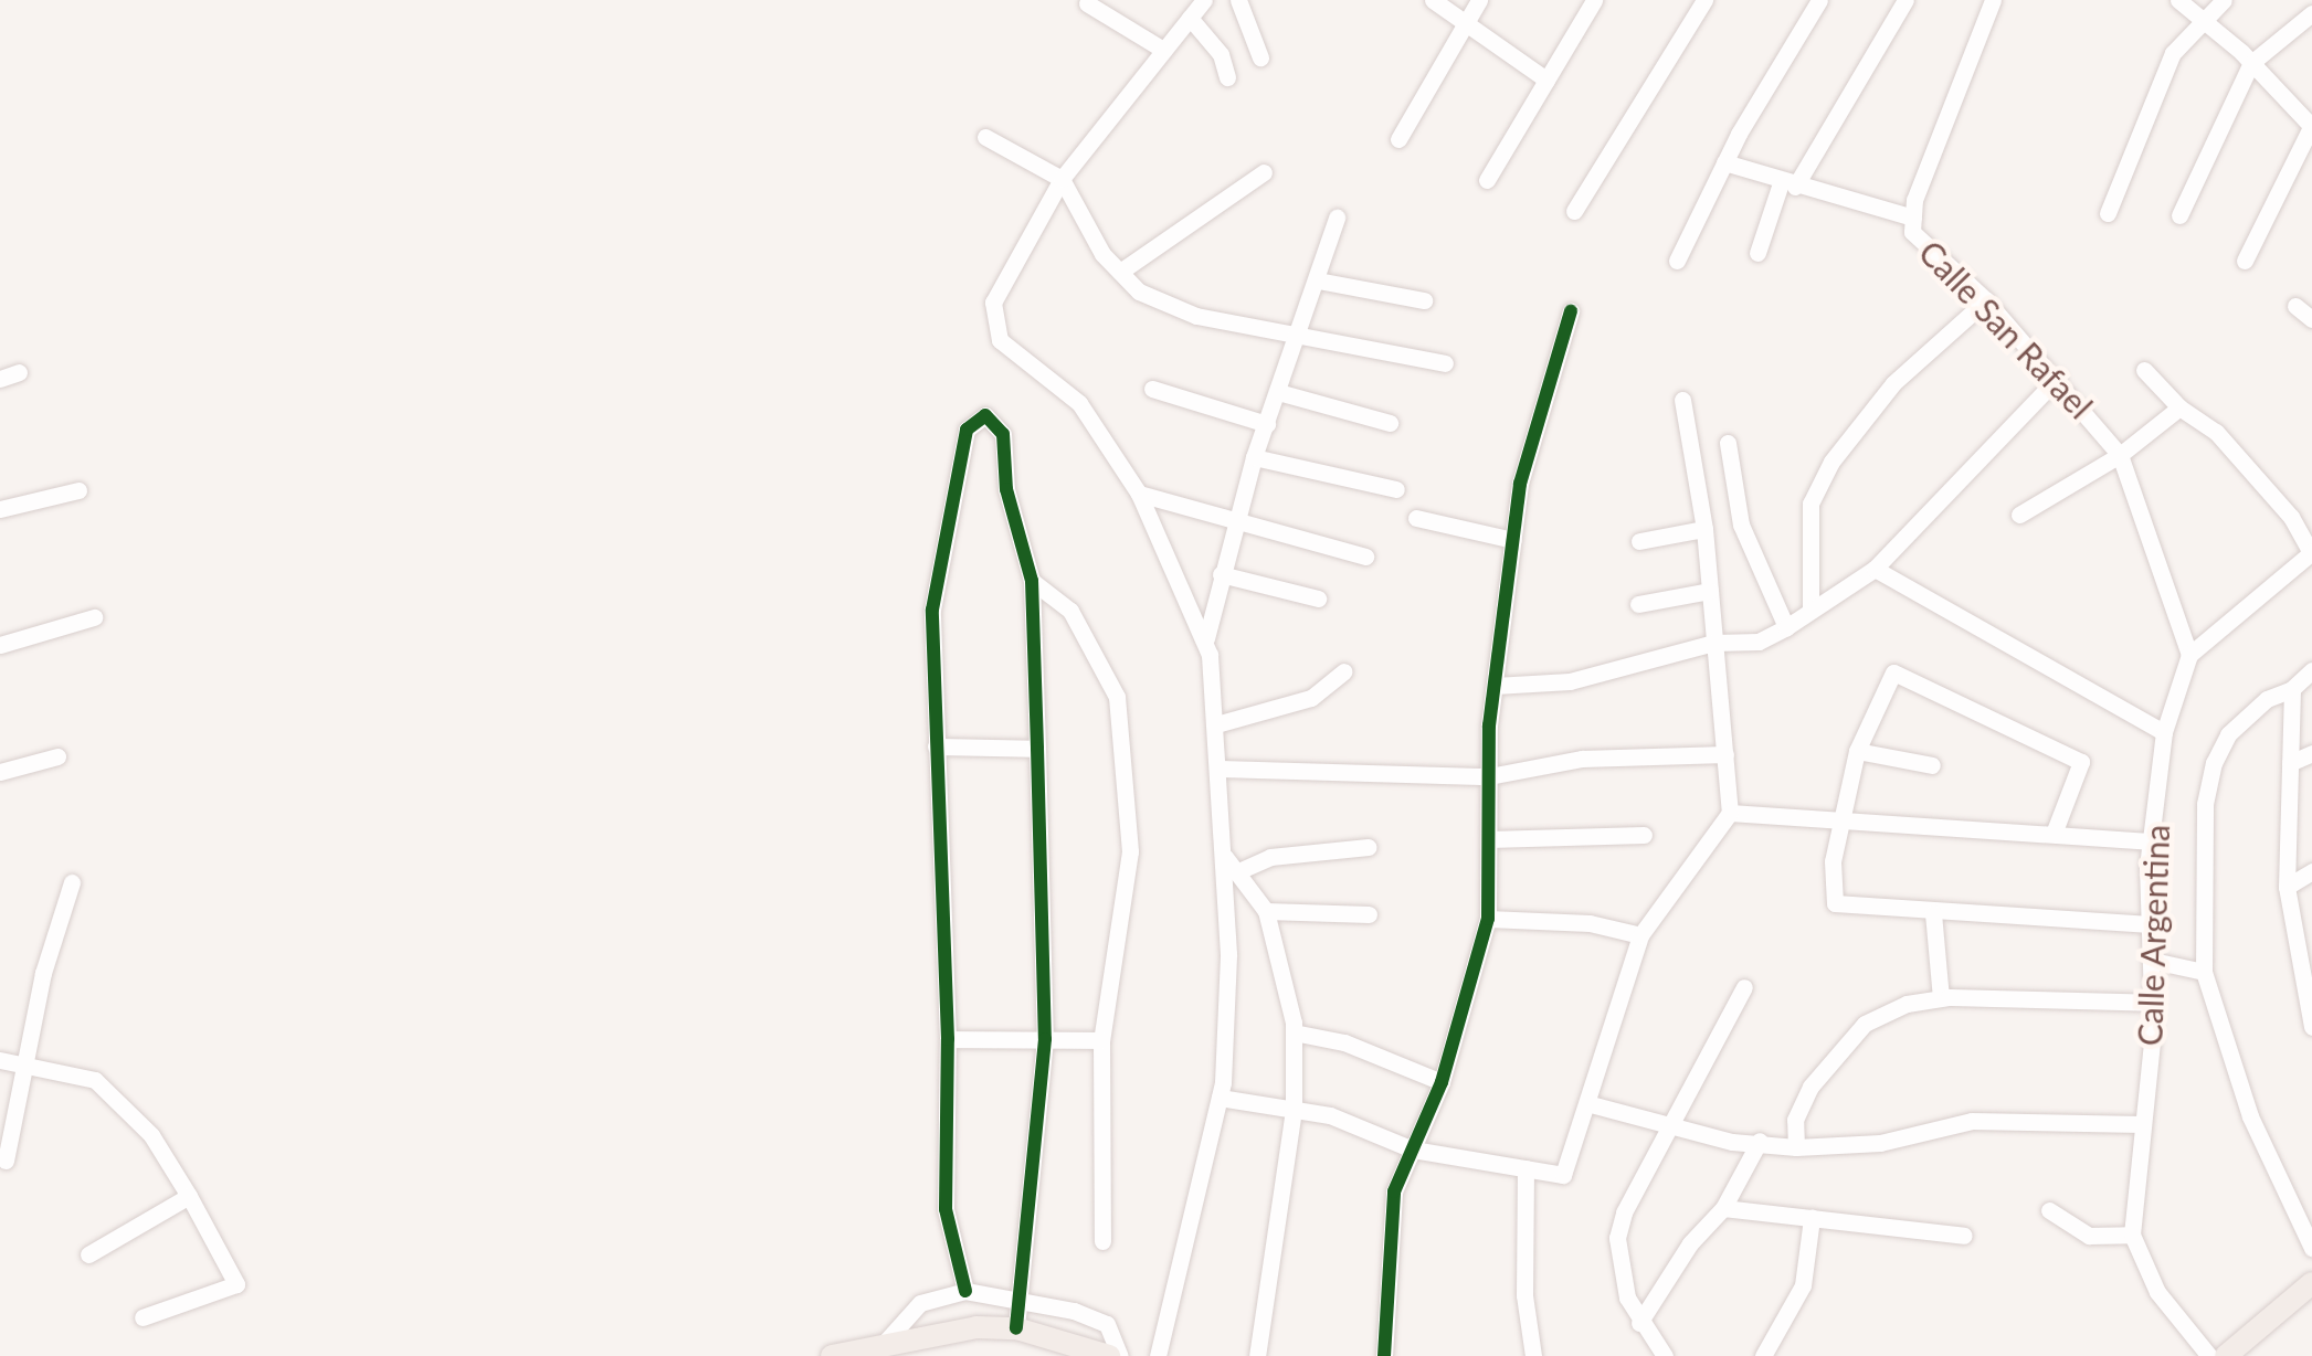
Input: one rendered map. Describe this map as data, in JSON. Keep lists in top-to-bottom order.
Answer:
{
  "streets": {
    "street": ["Calle San Rafael", "Calle Argentina"]
  },
  "crossings": [
    ["Calle San Rafael", "Calle Argentina"]
  ]
}
